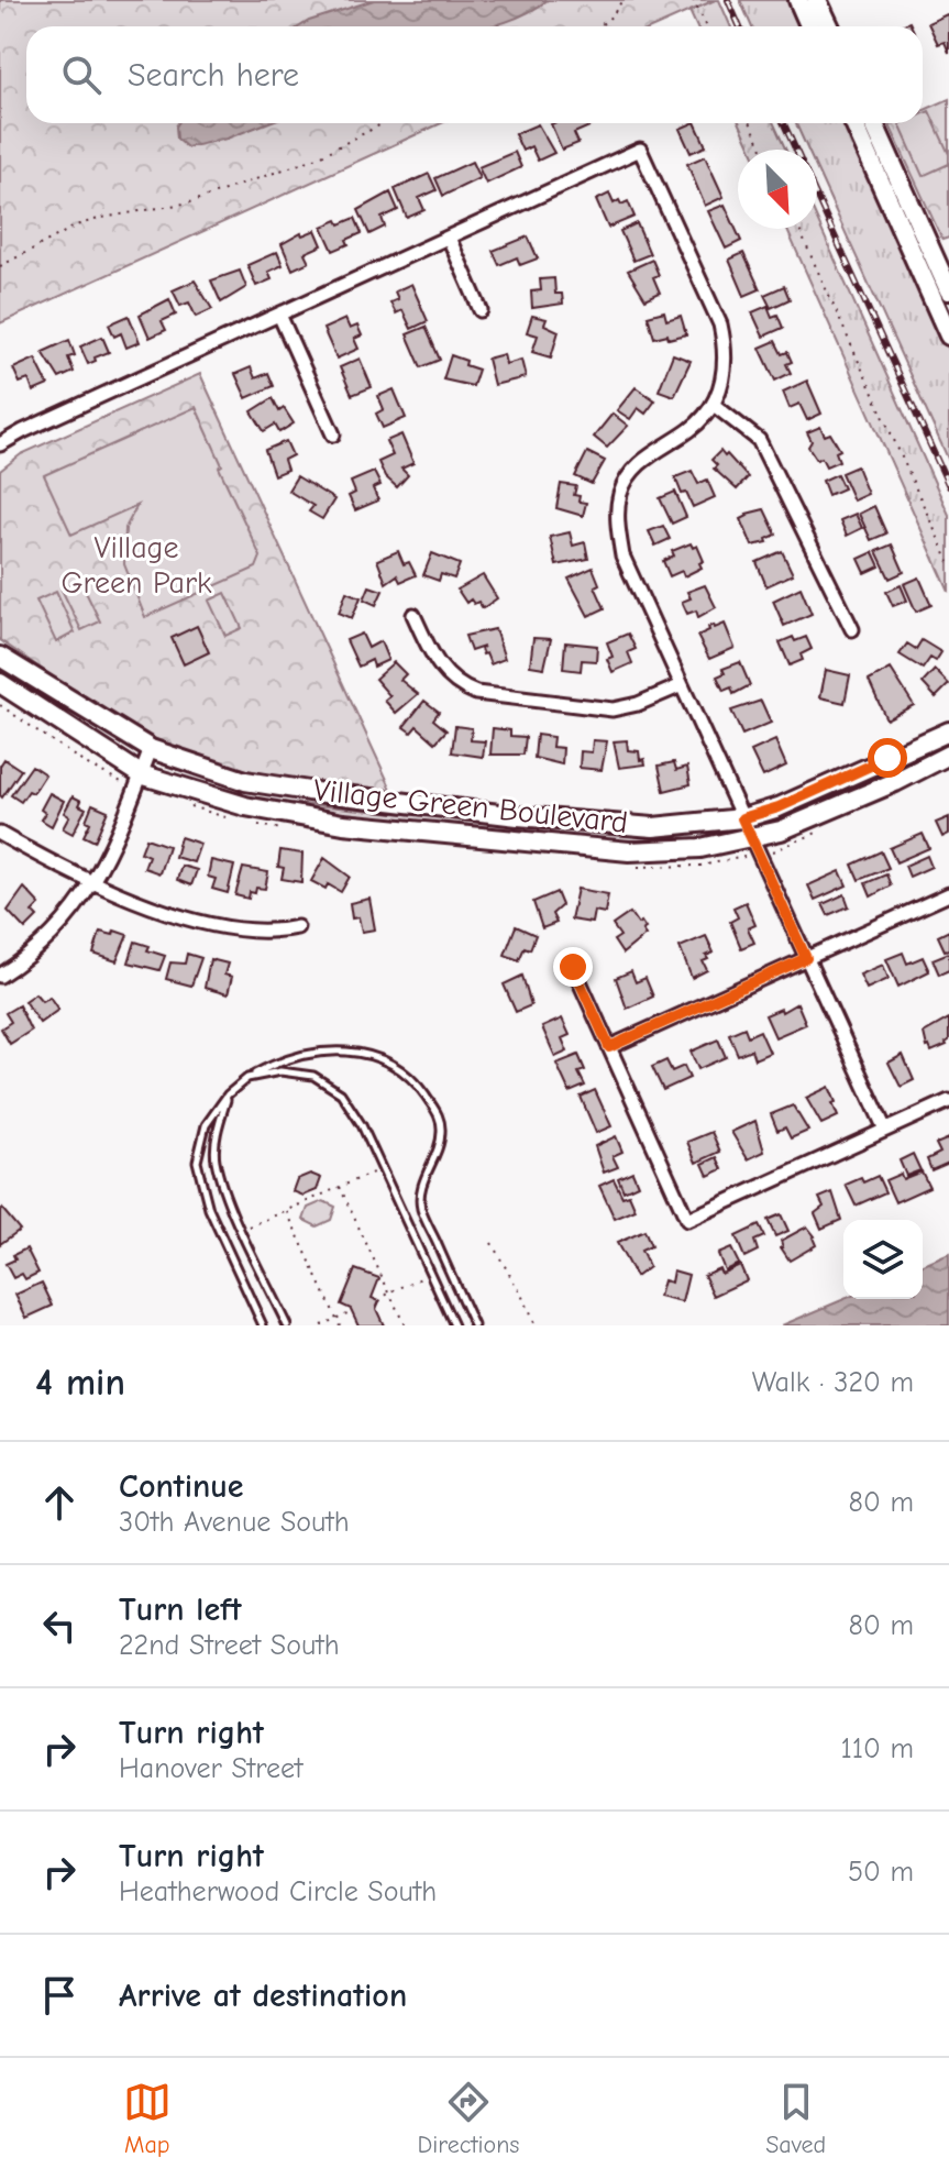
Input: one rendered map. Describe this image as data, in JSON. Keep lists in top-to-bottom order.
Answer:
{
  "streets": {
    "street": ["Village Green Boulevard"]
  },
  "parks": ["Village Green Park"],
  "north": "bottom right",
  "page": {
    "search": "Search here",
    "heading": ["4 min", "Walk · 320 m"],
    "list": [
      ["Continue", "30th Avenue South", "80 m"],
      ["Turn left", "22nd Street South", "80 m"],
      ["Turn right", "Hanover Street", "110 m"],
      ["Turn right", "Heatherwood Circle South", "50 m"],
      "Arrive at destination"
    ],
    "nav": ["Map", "Directions", "Saved"]
  }
}
